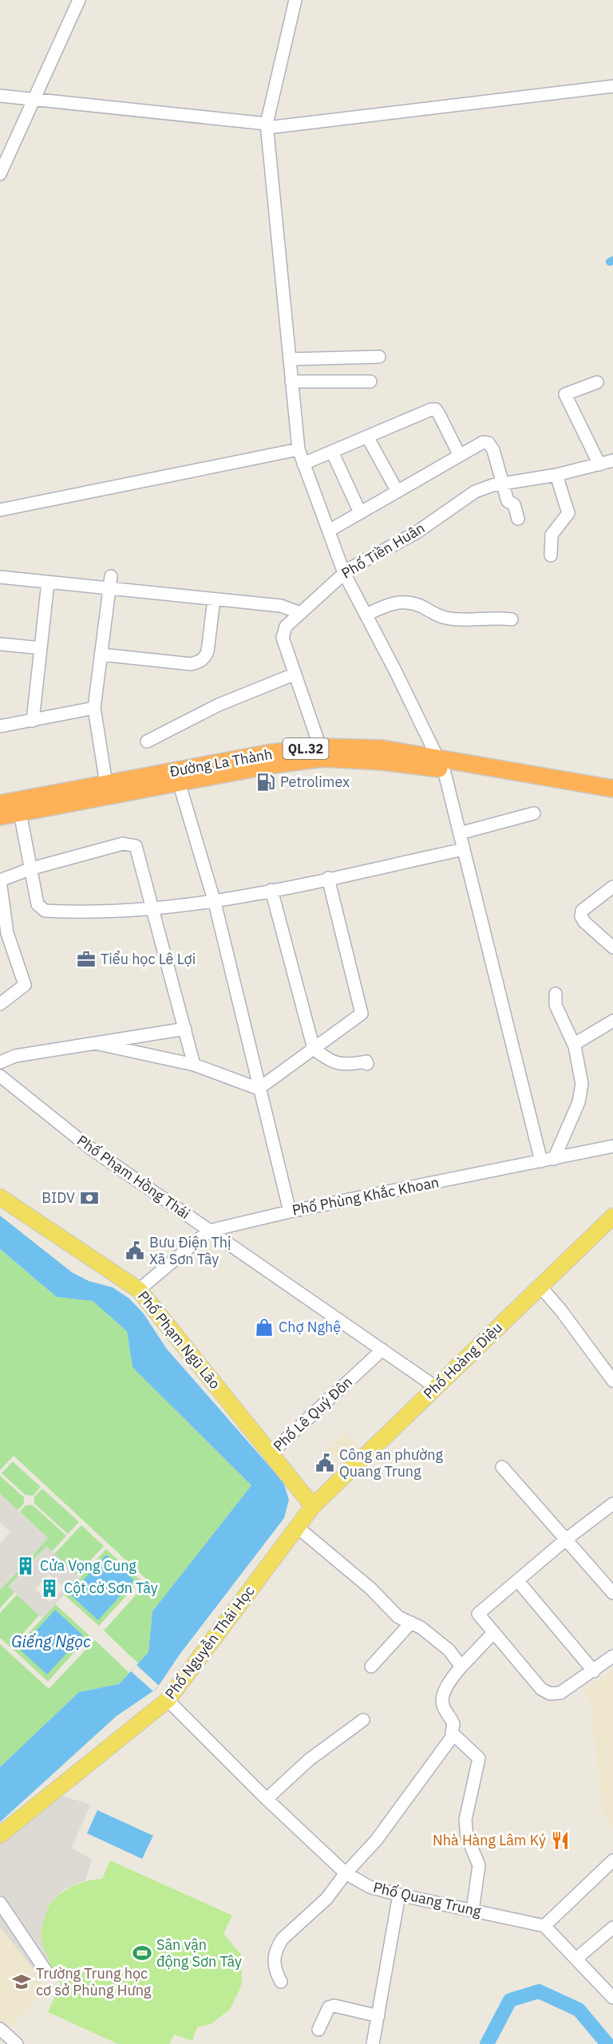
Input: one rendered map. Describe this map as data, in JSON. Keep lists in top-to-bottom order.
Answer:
{
  "streets": {
    "highway": ["QL.32", "Đường La Thành"],
    "main road": [
      "Phố Phạm Ngũ Lão",
      "Phố Hoàng Diệu",
      "Phố Lê Quý Đôn",
      "Phố Nguyễn Thái Học"
    ],
    "street": [
      "Phố Tiền Huân",
      "Phố Phạm Hồng Thái",
      "Phố Phùng Khắc Khoan",
      "Phố Quang Trung"
    ]
  },
  "crossings": [
    ["Phố Tiền Huân", "Đường La Thành"],
    ["Phố Phạm Hồng Thái", "Phố Phùng Khắc Khoan"],
    ["Phố Phạm Hồng Thái", "Phố Hoàng Diệu"],
    ["Phố Phạm Hồng Thái", "Phố Lê Quý Đôn"],
    ["Phố Phùng Khắc Khoan", "Phố Phạm Ngũ Lão"],
    ["Phố Phạm Ngũ Lão", "Phố Lê Quý Đôn"],
    ["Phố Hoàng Diệu", "Phố Lê Quý Đôn"],
    ["Phố Hoàng Diệu", "Phố Nguyễn Thái Học"],
    ["Phố Lê Quý Đôn", "Phố Nguyễn Thái Học"],
    ["Phố Nguyễn Thái Học", "Phố Quang Trung"]
  ],
  "water": ["Giếng Ngọc"],
  "places": {
    "fuel station": ["Petrolimex"],
    "office": ["Tiểu học Lê Lợi"],
    "bank": ["BIDV"],
    "public building": ["Bưu Điện Thị Xã Sơn Tây", "Công an phường Quang Trung"],
    "shop": ["Chợ Nghệ"],
    "building": ["Cửa Vọng Cung", "Cột cờ Sơn Tây"],
    "restaurant": ["Nhà Hàng Lâm Ký"],
    "sports": ["Sân vận động Sơn Tây"],
    "school or university": ["Trường Trung học cơ sở Phùng Hưng"]
  }
}
